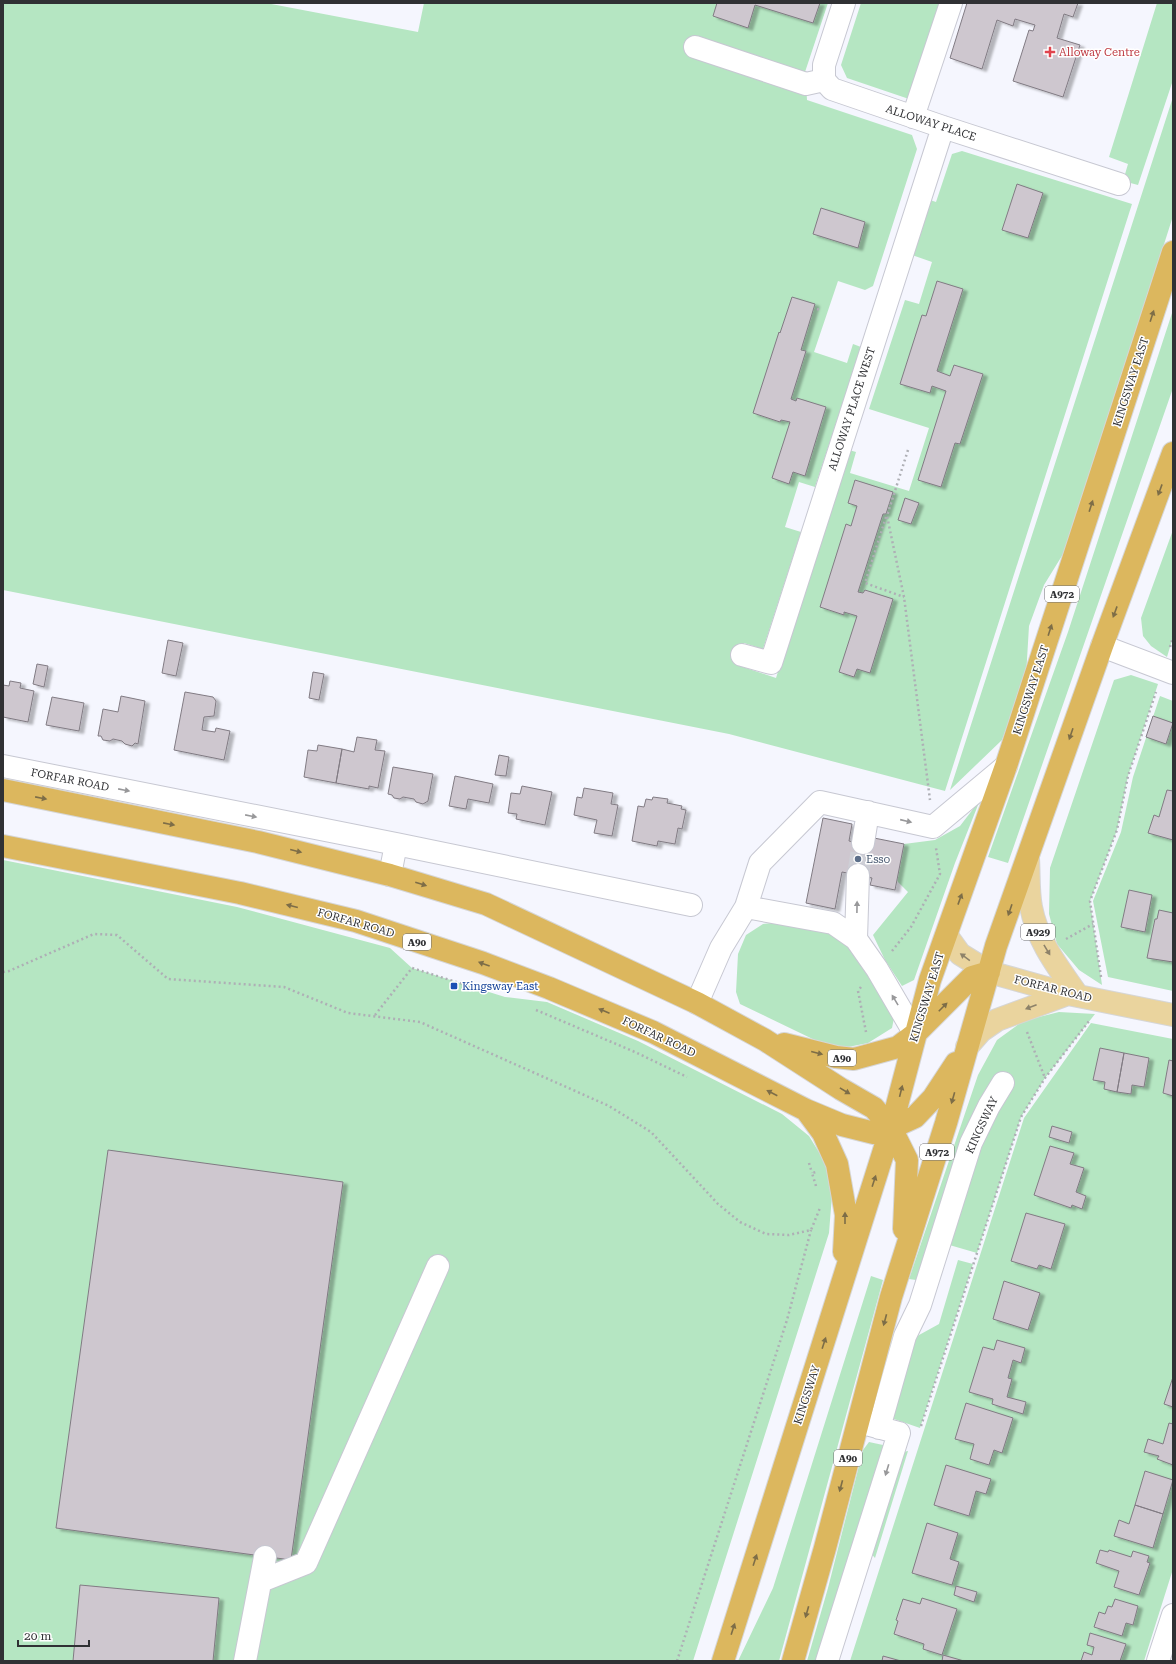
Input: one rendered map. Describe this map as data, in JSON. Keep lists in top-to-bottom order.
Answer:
{
  "streets": {
    "highway": [
      "KINGSWAY EAST",
      "A972",
      "FORFAR ROAD",
      "A90",
      "KINGSWAY"
    ],
    "main road": ["A929"],
    "street": ["ALLOWAY PLACE", "ALLOWAY PLACE WEST"]
  },
  "crossings": [
    ["ALLOWAY PLACE", "ALLOWAY PLACE WEST"],
    ["KINGSWAY EAST", "FORFAR ROAD"],
    ["KINGSWAY EAST", "A90"],
    ["KINGSWAY EAST", "KINGSWAY"],
    ["A972", "FORFAR ROAD"],
    ["A972", "A929"],
    ["A972", "A90"],
    ["FORFAR ROAD", "A929"],
    ["FORFAR ROAD", "A90"],
    ["FORFAR ROAD", "KINGSWAY"],
    ["A90", "KINGSWAY"]
  ],
  "places": {
    "health": ["Alloway Centre"],
    "other": ["Esso"],
    "transit": ["Kingsway East"]
  },
  "scale_bar": "20 m"
}
